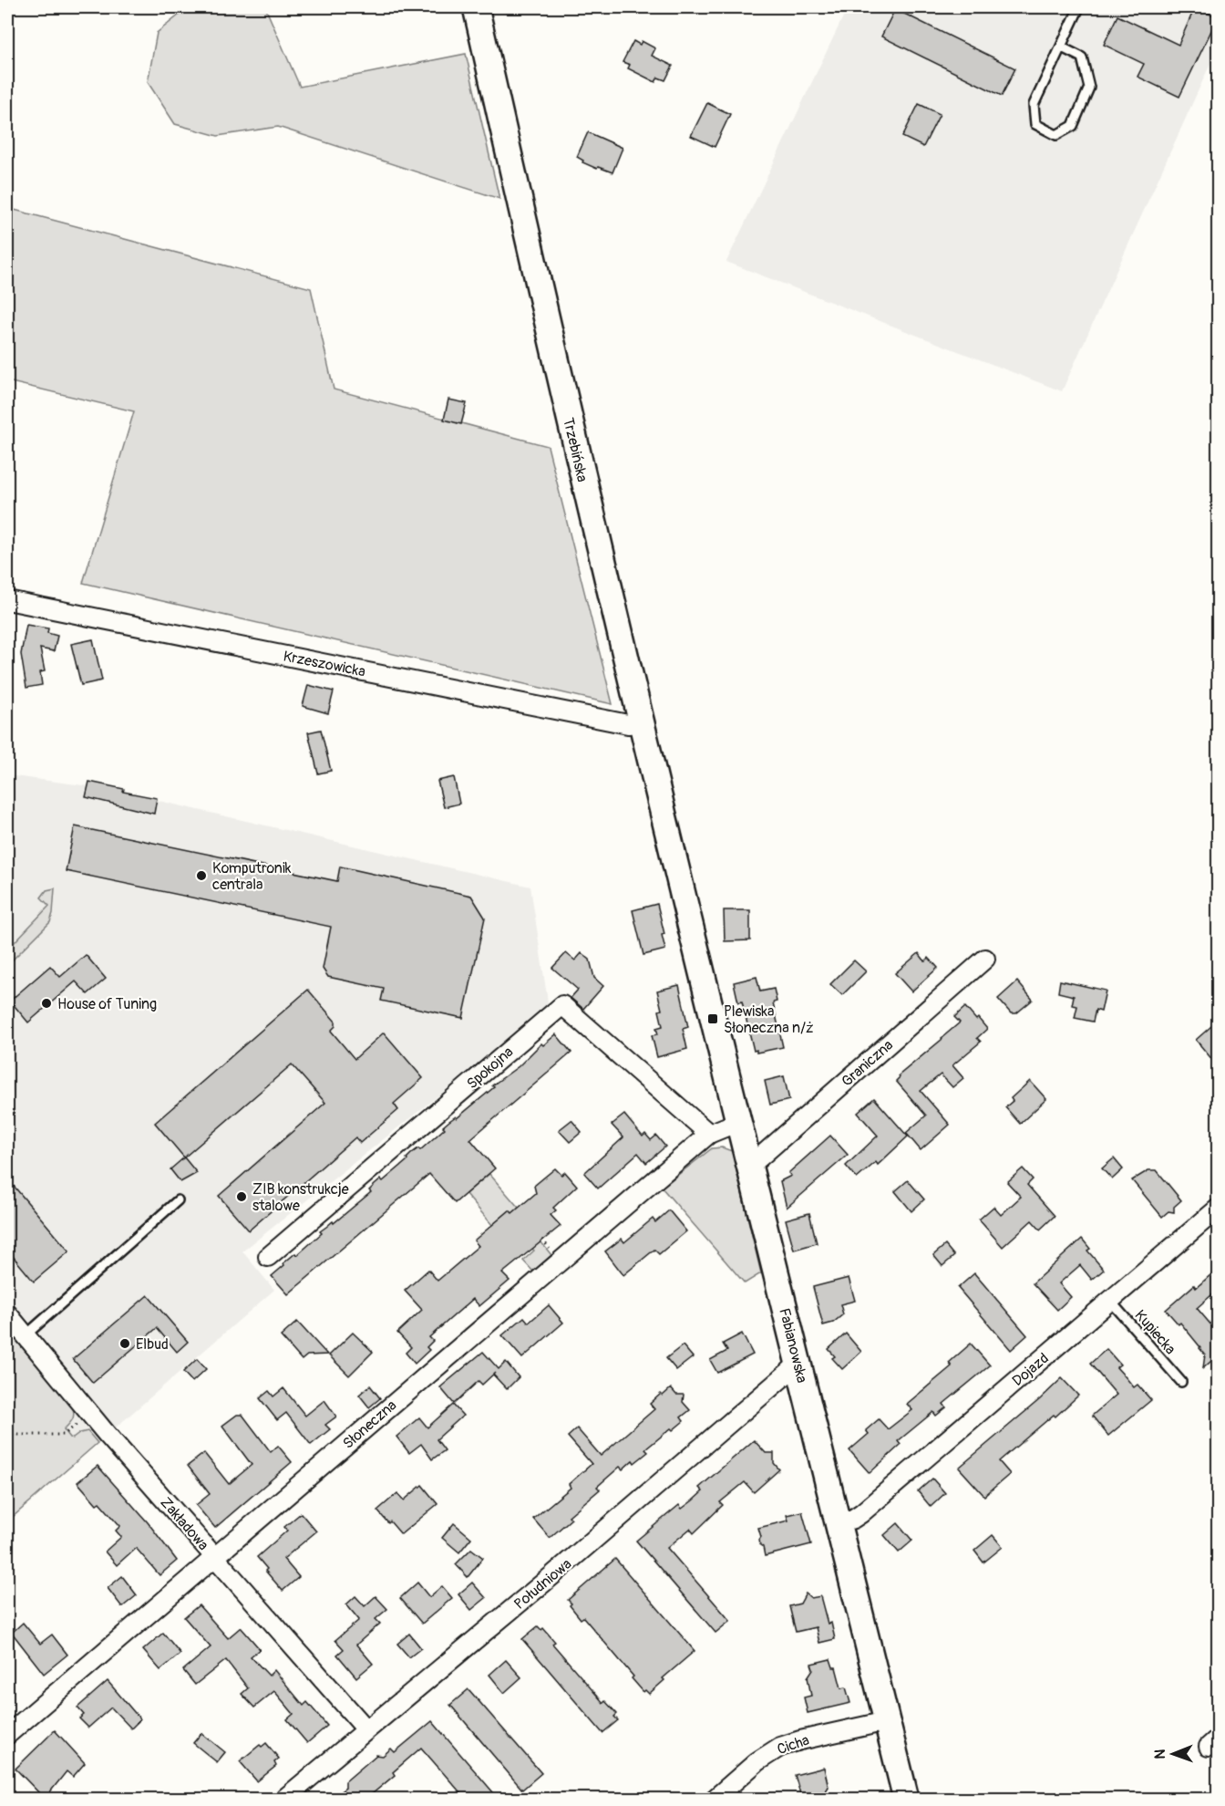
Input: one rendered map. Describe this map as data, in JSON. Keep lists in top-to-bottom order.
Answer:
{
  "streets": {
    "street": [
      "Trzebińska",
      "Krzeszowicka",
      "Graniczna",
      "Spokojna",
      "Fabianowska",
      "Dojazd",
      "Słoneczna",
      "Zakładowa",
      "Południowa",
      "Cicha"
    ],
    "lane": ["Kupiecka"]
  },
  "crossings": [
    ["Trzebińska", "Krzeszowicka"],
    ["Trzebińska", "Fabianowska"],
    ["Graniczna", "Fabianowska"],
    ["Spokojna", "Słoneczna"],
    ["Kupiecka", "Dojazd"],
    ["Fabianowska", "Dojazd"],
    ["Fabianowska", "Słoneczna"],
    ["Fabianowska", "Południowa"],
    ["Fabianowska", "Cicha"],
    ["Słoneczna", "Zakładowa"],
    ["Zakładowa", "Południowa"]
  ],
  "places": {
    "other": [
      "Komputronik centrala",
      "House of Tuning",
      "ZIB konstrukcje stalowe",
      "Elbud"
    ],
    "transit": ["Plewiska Słoneczna n/ż"]
  },
  "north": "left"
}
